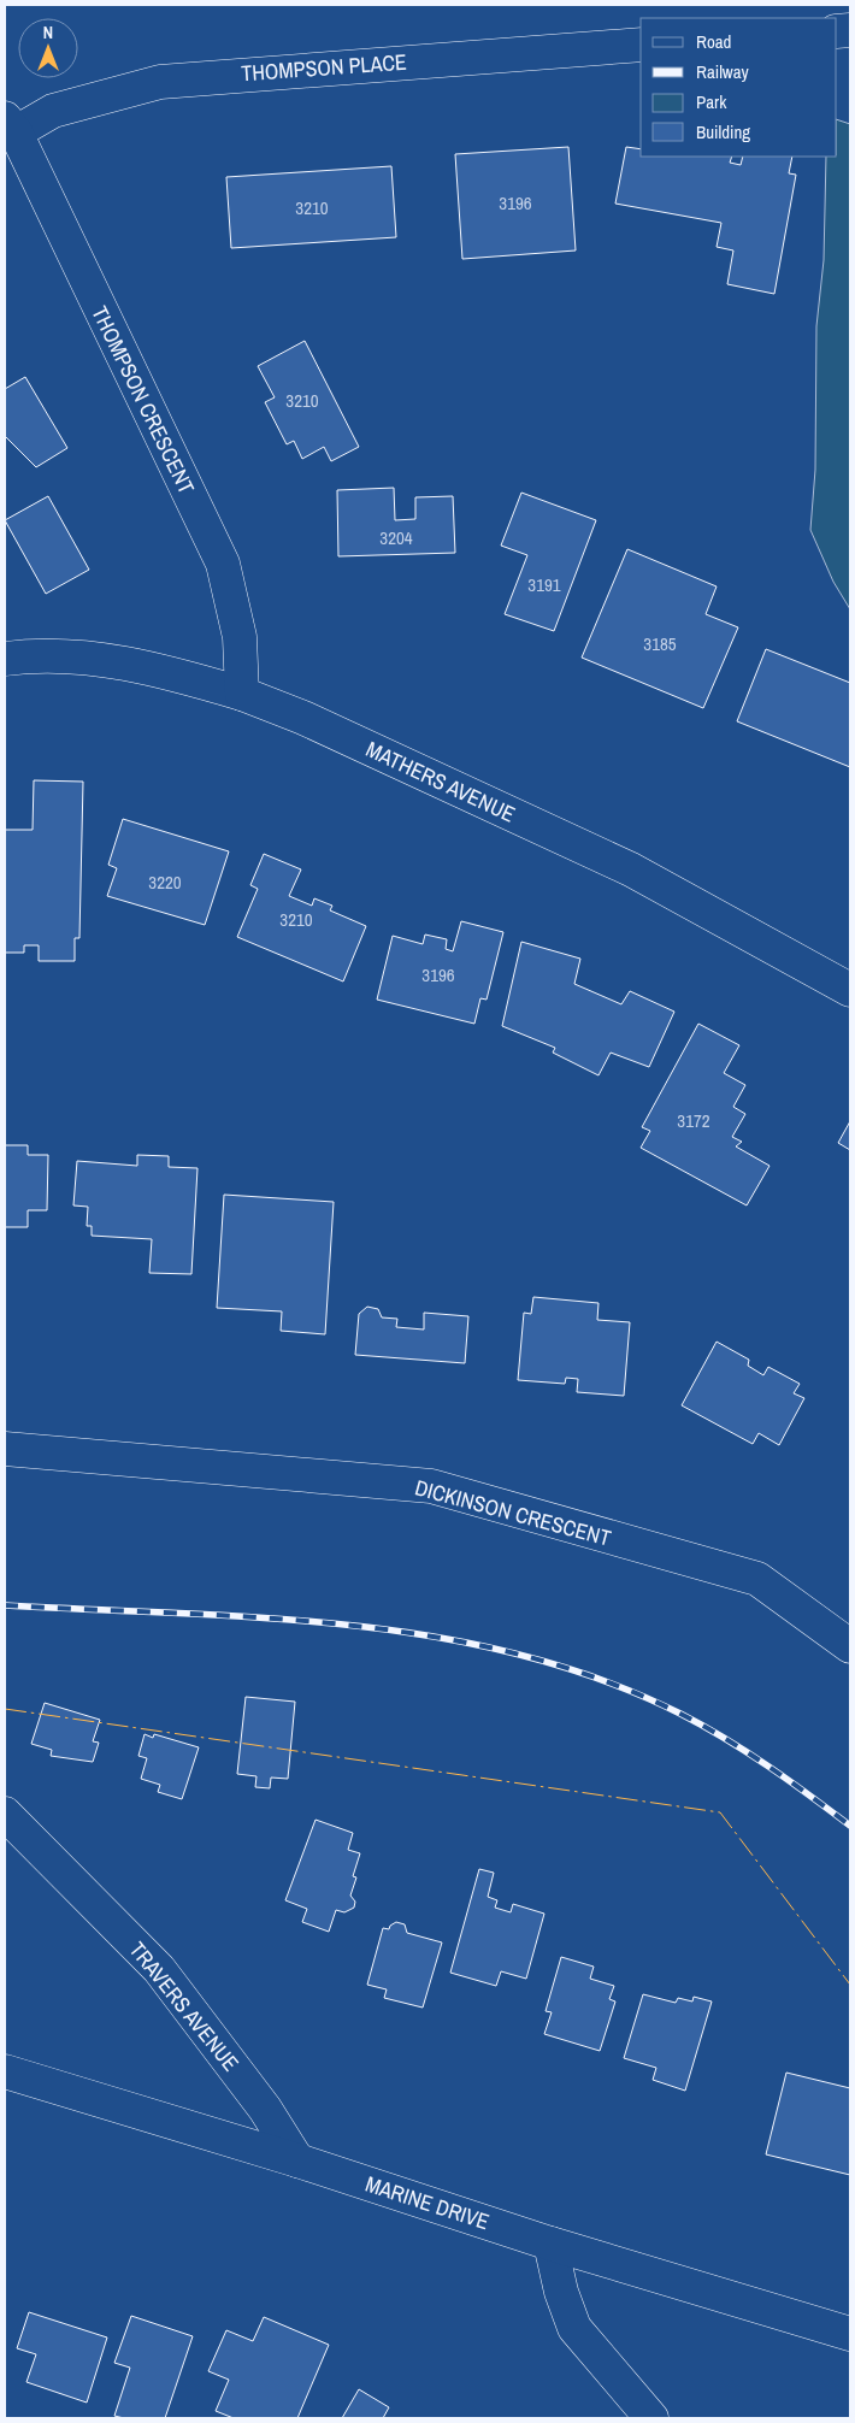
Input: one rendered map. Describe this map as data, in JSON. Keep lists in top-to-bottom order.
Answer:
{
  "streets": {
    "street": [
      "THOMPSON PLACE",
      "THOMPSON CRESCENT",
      "MATHERS AVENUE",
      "DICKINSON CRESCENT",
      "TRAVERS AVENUE",
      "MARINE DRIVE"
    ]
  },
  "crossings": [
    ["THOMPSON PLACE", "THOMPSON CRESCENT"],
    ["THOMPSON CRESCENT", "MATHERS AVENUE"],
    ["TRAVERS AVENUE", "MARINE DRIVE"]
  ],
  "house_numbers": [
    "3196",
    "3210",
    "3210",
    "3204",
    "3191",
    "3185",
    "3220",
    "3210",
    "3196",
    "3172"
  ],
  "legend": [
    "Road",
    "Railway",
    "Park",
    "Building"
  ],
  "north": "top"
}
